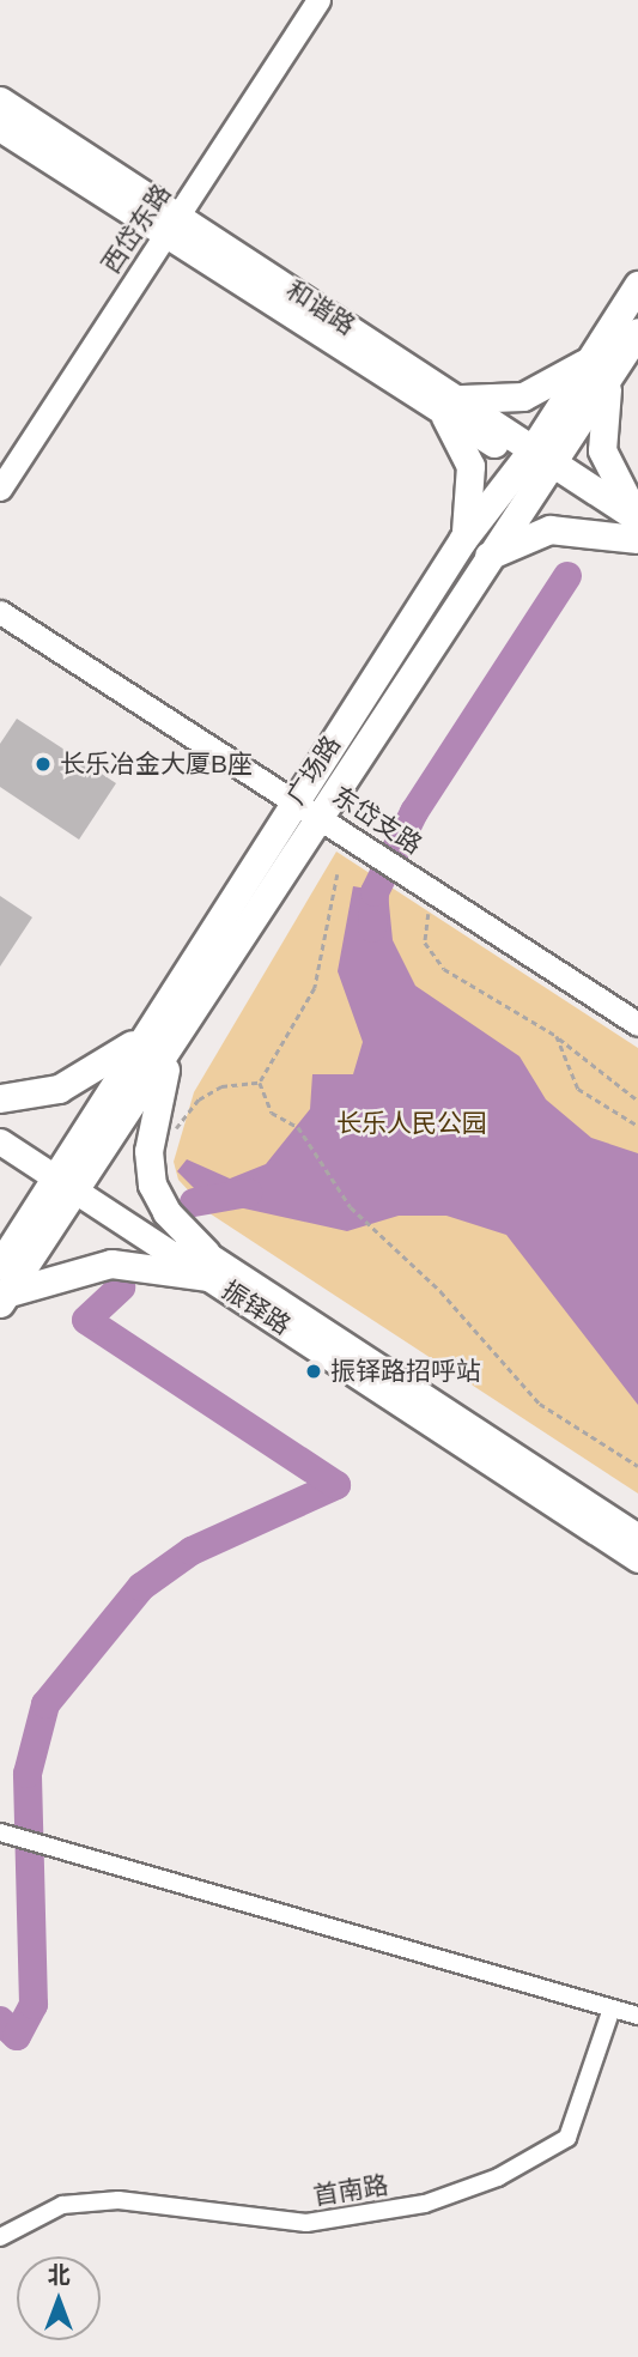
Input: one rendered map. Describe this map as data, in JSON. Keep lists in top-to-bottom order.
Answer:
{
  "streets": {
    "main road": ["和谐路", "广场路", "振铎路"],
    "street": ["西岱东路", "东岱支路", "首南路"]
  },
  "crossings": [
    ["西岱东路", "和谐路"],
    ["和谐路", "广场路"],
    ["广场路", "东岱支路"],
    ["广场路", "振铎路"]
  ],
  "parks": ["长乐人民公园"],
  "places": ["长乐冶金大厦B座", "振铎路招呼站"],
  "north": "top"
}
